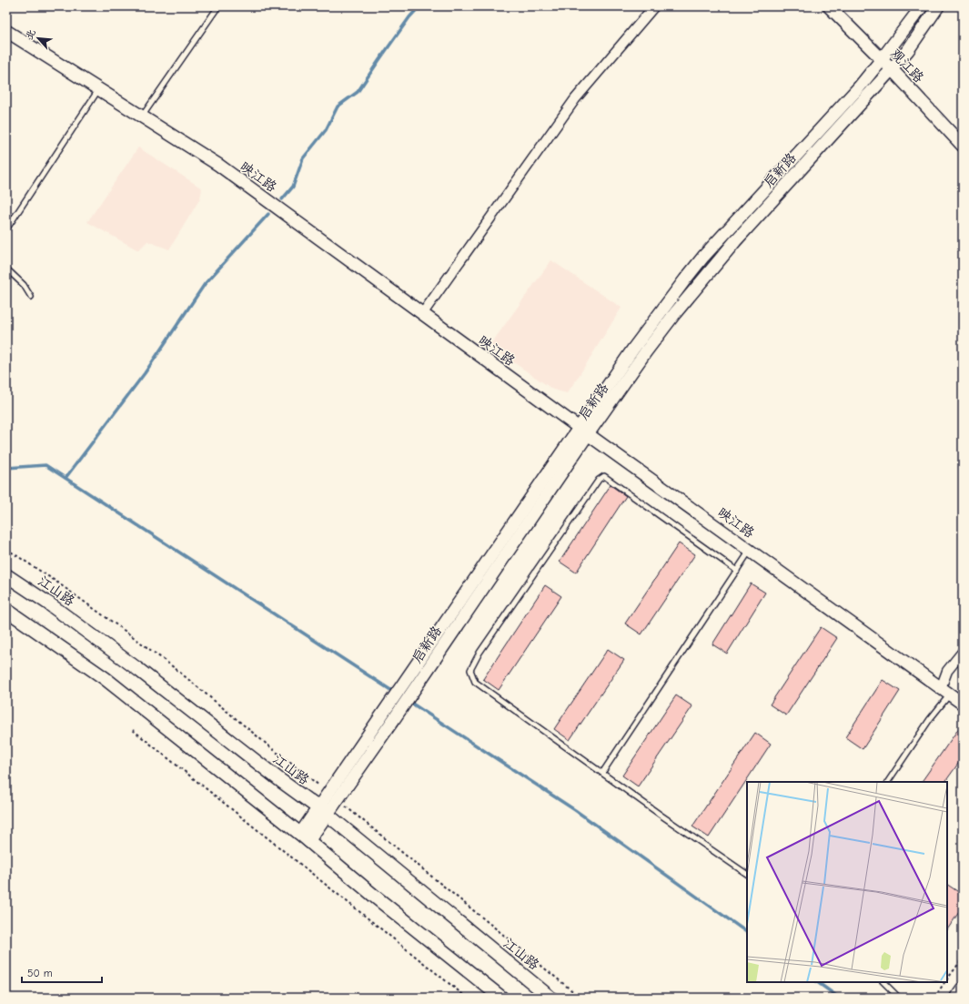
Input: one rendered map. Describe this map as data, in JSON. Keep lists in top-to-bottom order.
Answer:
{
  "streets": {
    "main road": ["江山路"],
    "street": ["观江路", "启新路", "映江路"]
  },
  "crossings": [
    ["观江路", "启新路"],
    ["启新路", "映江路"],
    ["启新路", "江山路"]
  ],
  "scale_bar": "50 m",
  "north": "top left"
}
